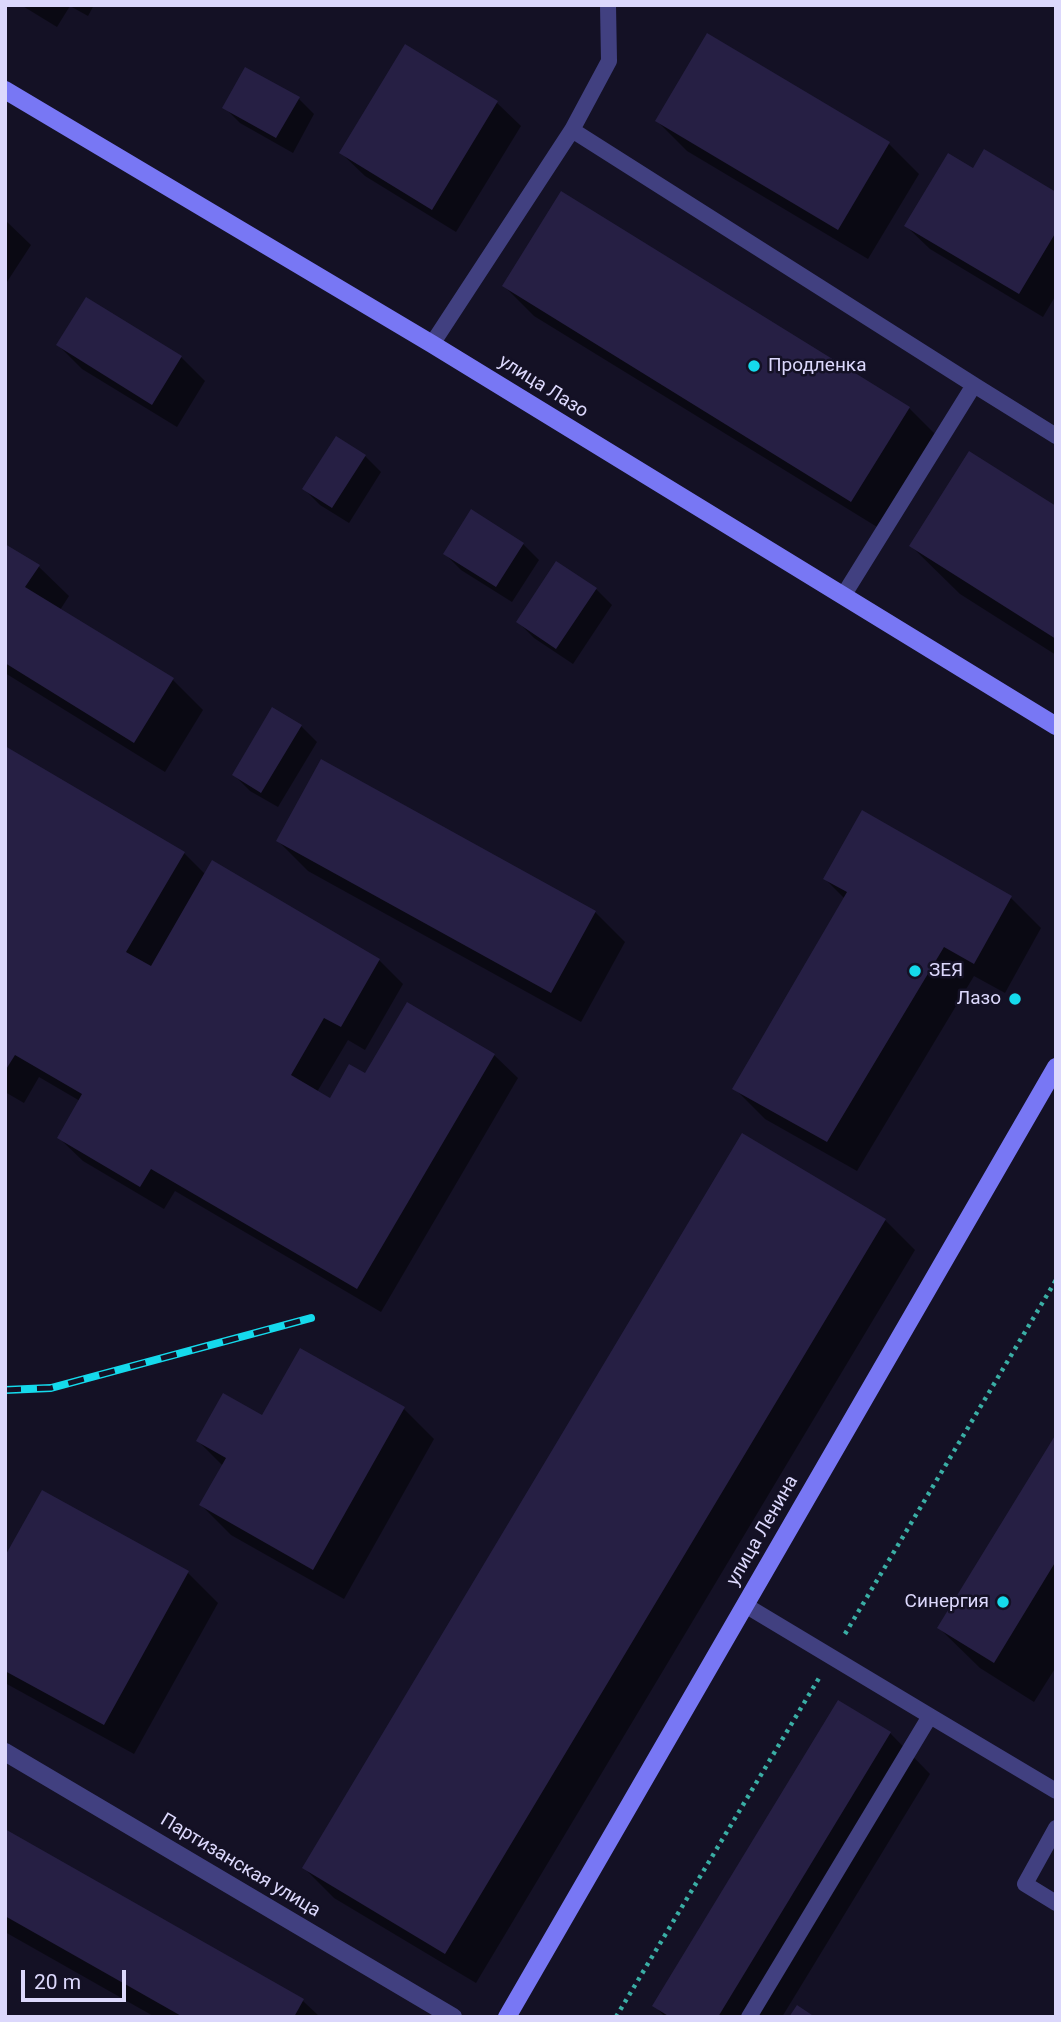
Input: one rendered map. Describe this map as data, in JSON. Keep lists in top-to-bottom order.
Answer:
{
  "streets": {
    "street": ["улица Лазо", "улица Ленина", "Партизанская улица"]
  },
  "places": [
    "Продленка",
    "ЗЕЯ",
    "Лазо",
    "Синергия"
  ],
  "scale_bar": "20 m"
}
